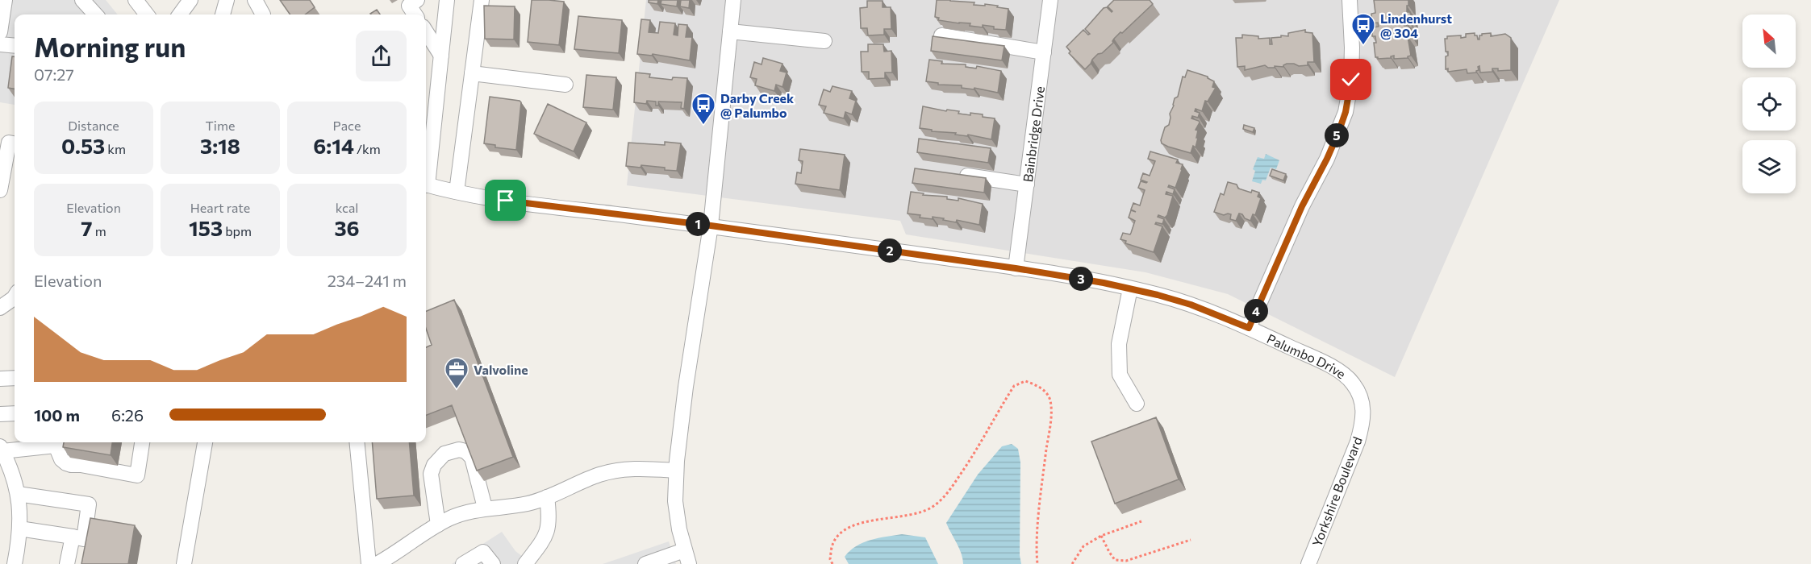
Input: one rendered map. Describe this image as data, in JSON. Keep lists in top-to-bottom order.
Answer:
{
  "streets": {
    "street": ["Bainbridge Drive", "Palumbo Drive", "Yorkshire Boulevard"]
  },
  "crossings": [
    ["Bainbridge Drive", "Palumbo Drive"],
    ["Palumbo Drive", "Yorkshire Boulevard"]
  ],
  "places": {
    "bus stop": ["Lindenhurst @ 304", "Darby Creek @ Palumbo"],
    "office": ["Valvoline"]
  },
  "north": "top left",
  "page": {
    "heading": ["Morning run", "07:27"],
    "stats": [
      ["Distance", "0.53 km"],
      ["Time", "3:18"],
      ["Pace", "6:14 /km"],
      ["Elevation", "7 m"],
      ["Heart rate", "153 bpm"],
      ["kcal", "36"]
    ],
    "pins": [
      "5",
      "1",
      "2",
      "3",
      "4"
    ],
    "chart": ["Elevation", "234–241 m"],
    "list": [
      {
        "name": "100 m",
        "note": "6:26"
      }
    ]
  }
}
